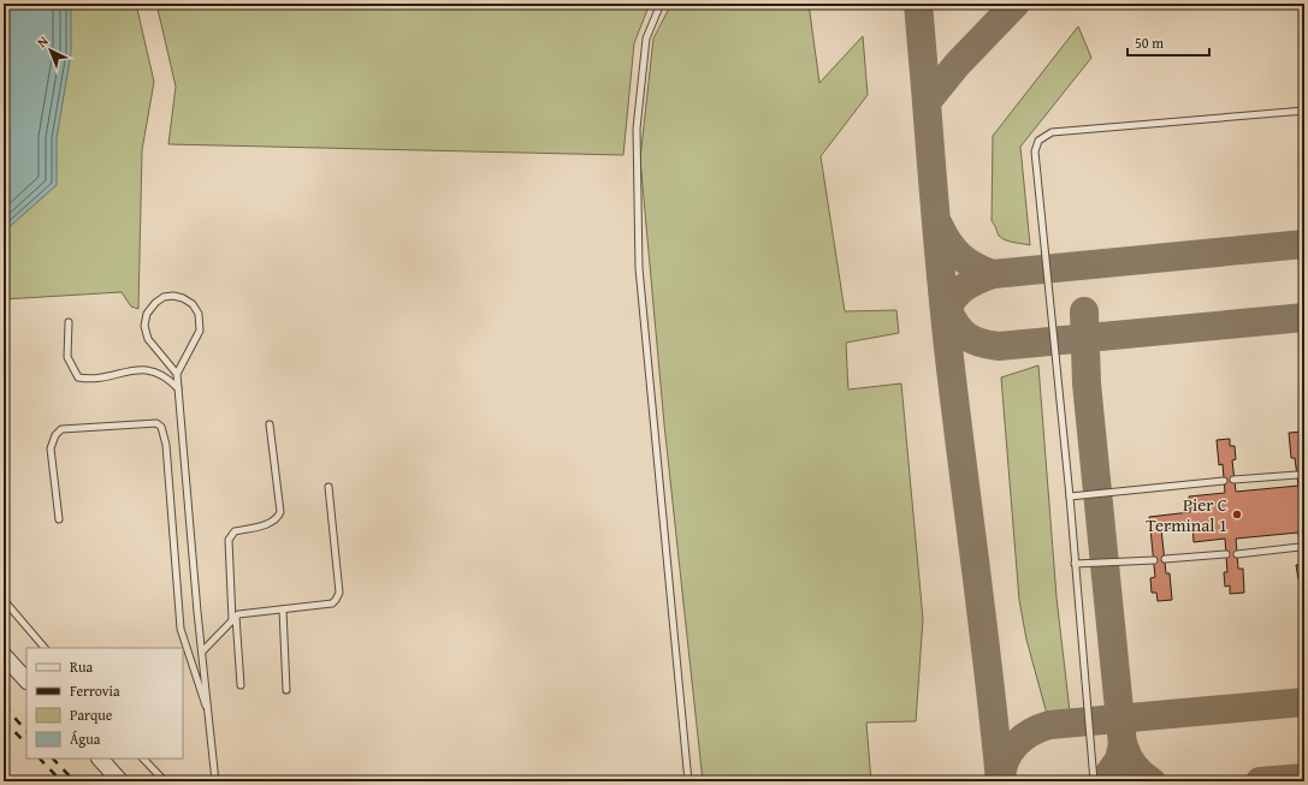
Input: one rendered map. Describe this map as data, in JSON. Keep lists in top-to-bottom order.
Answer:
{
  "places": ["Pier C Terminal 1"],
  "legend": [
    "Rua",
    "Ferrovia",
    "Parque",
    "Água"
  ],
  "scale_bar": "50 m",
  "north": "top left"
}
